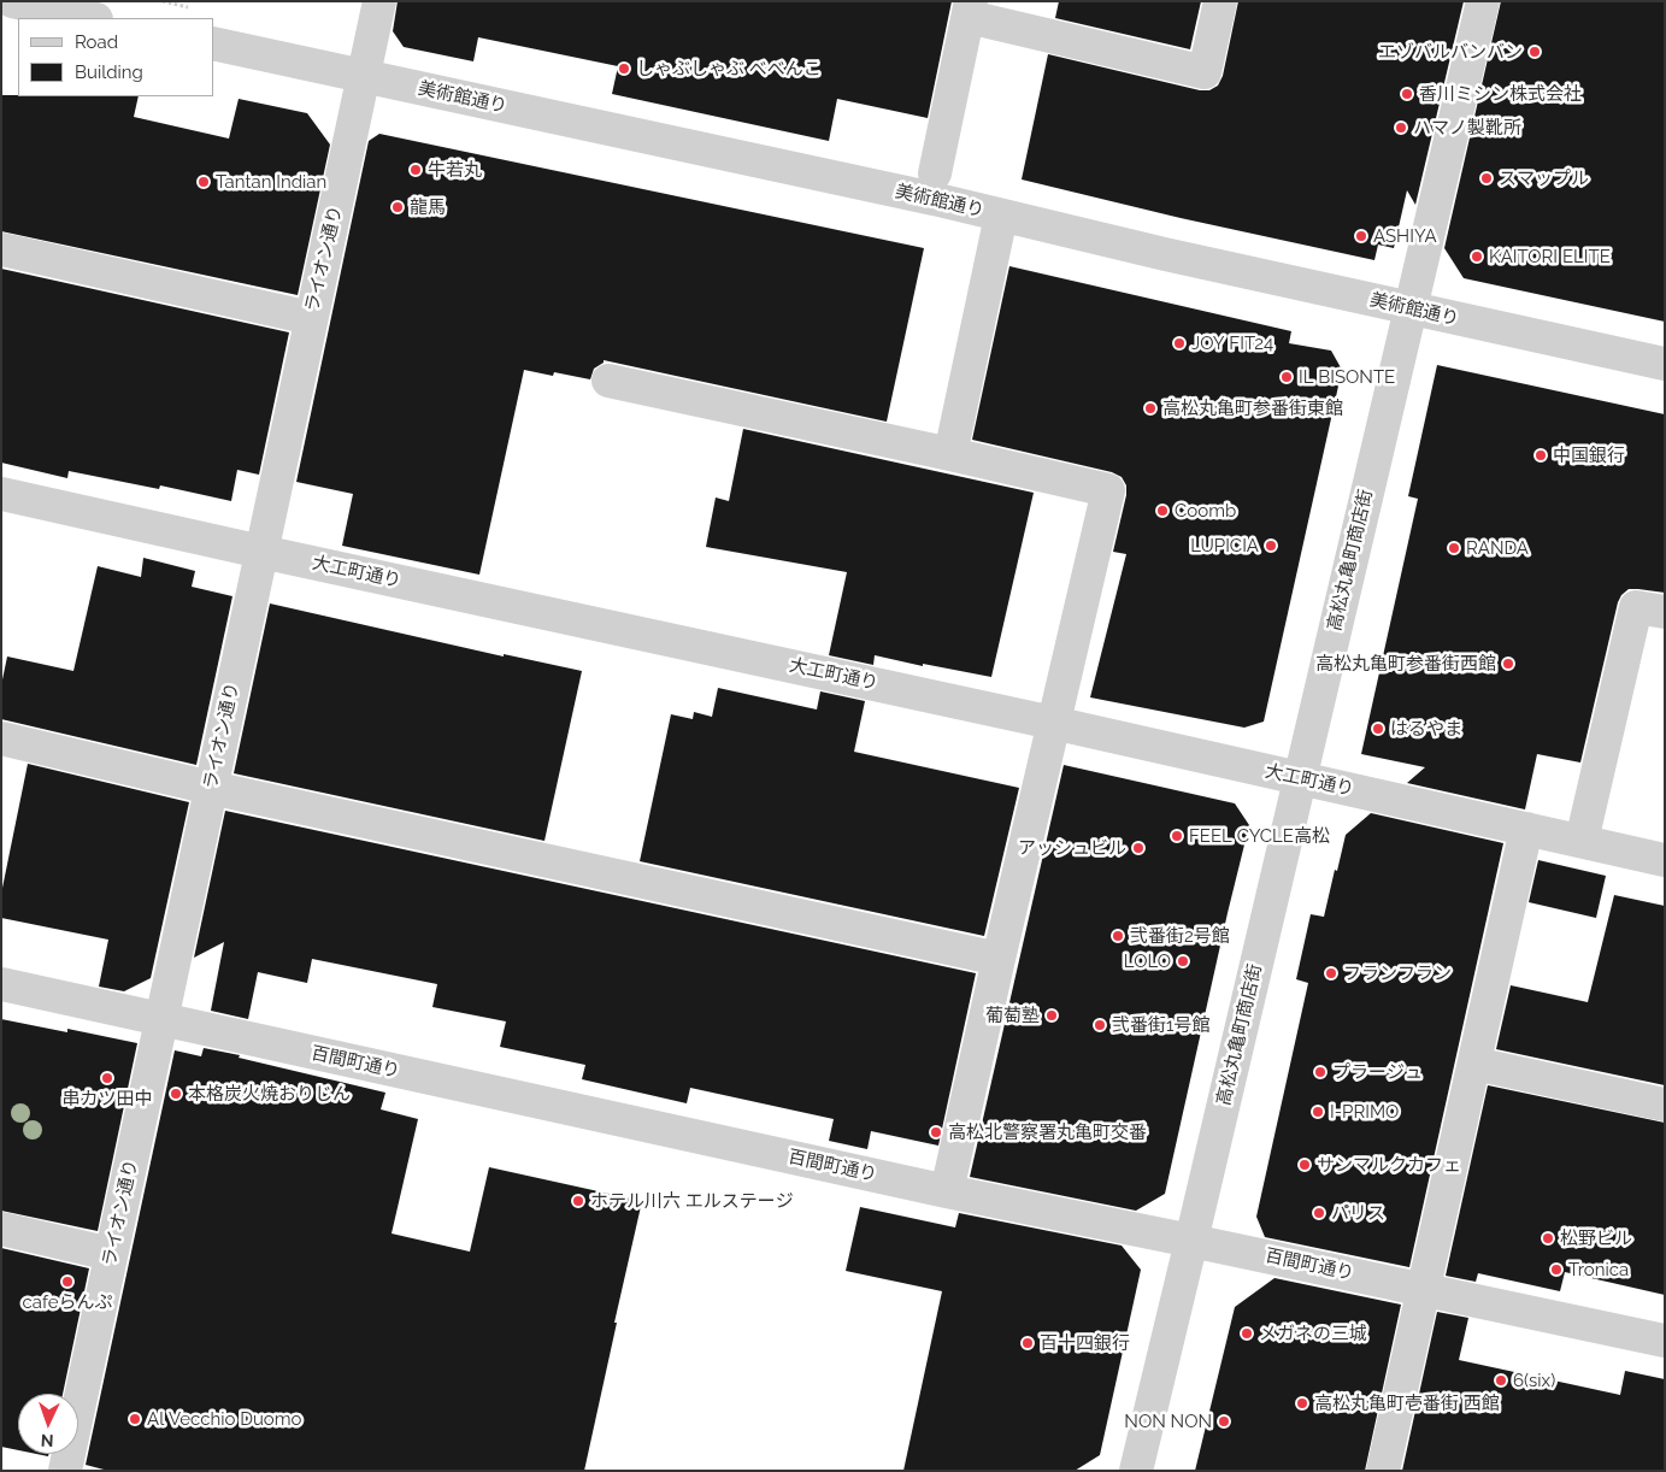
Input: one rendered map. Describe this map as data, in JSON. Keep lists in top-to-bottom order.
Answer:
{
  "streets": {
    "street": [
      "美術館通り",
      "ライオン通り",
      "高松丸亀町商店街",
      "大工町通り",
      "百間町通り"
    ]
  },
  "crossings": [
    ["美術館通り", "ライオン通り"],
    ["美術館通り", "高松丸亀町商店街"],
    ["ライオン通り", "大工町通り"],
    ["ライオン通り", "百間町通り"],
    ["高松丸亀町商店街", "大工町通り"],
    ["高松丸亀町商店街", "百間町通り"]
  ],
  "places": [
    "エゾバルバンバン",
    "しゃぶしゃぶ べべんこ",
    "香川ミシン株式会社",
    "ハマノ製靴所",
    "牛若丸",
    "スマップル",
    "Tantan Indian",
    "龍馬",
    "ASHIYA",
    "KAITORI ELITE",
    "JOY FIT24",
    "IL BISONTE",
    "高松丸亀町参番街東館",
    "中国銀行",
    "Coomb",
    "LUPICIA",
    "RANDA",
    "高松丸亀町参番街西館",
    "はるやま",
    "FEEL CYCLE高松",
    "アッシュビル",
    "弐番街2号館",
    "LOLO",
    "フランフラン",
    "葡萄塾",
    "弐番街1号館",
    "プラージュ",
    "串カツ田中",
    "本格炭火焼おりじん",
    "I-PRIMO",
    "高松北警察署丸亀町交番",
    "サンマルクカフェ",
    "ホテル川六 エルステージ",
    "パリス",
    "松野ビル",
    "Tronica",
    "cafeらんぷ",
    "メガネの三城",
    "百十四銀行",
    "6(six)",
    "高松丸亀町壱番街 西館",
    "Al Vecchio Duomo",
    "NON NON"
  ],
  "legend": ["Road", "Building"],
  "north": "bottom"
}
